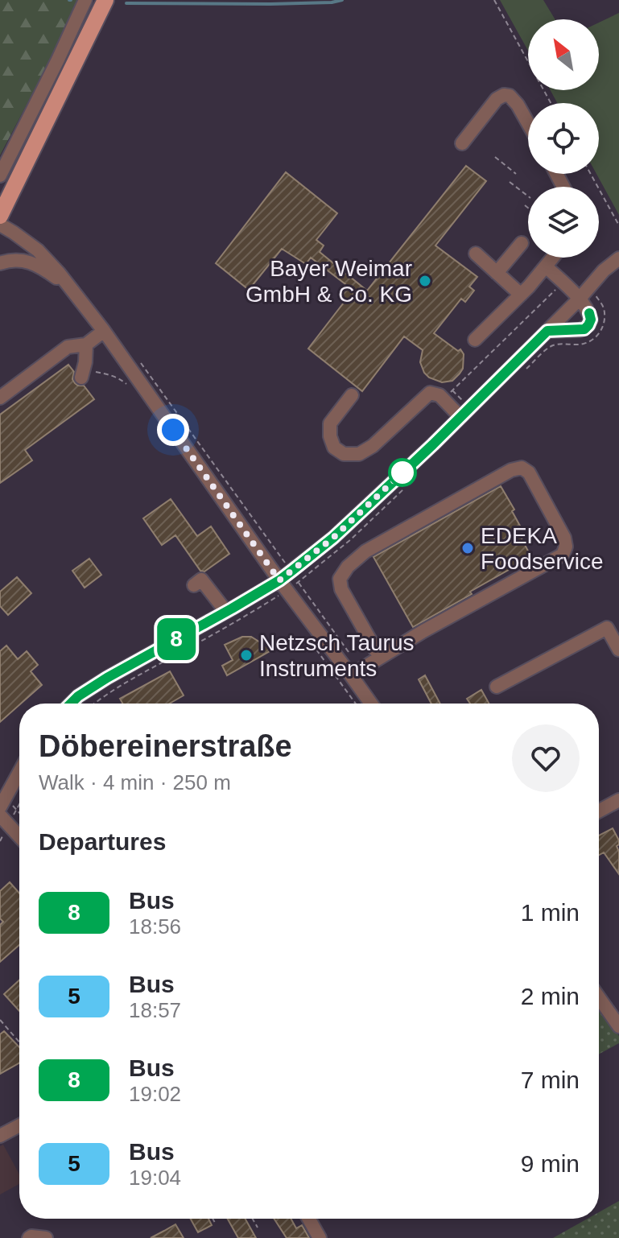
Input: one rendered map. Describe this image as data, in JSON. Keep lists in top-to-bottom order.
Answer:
{
  "places": ["Bayer Weimar GmbH & Co. KG", "EDEKA Foodservice", "Netzsch Taurus Instruments"],
  "lines": ["bus line 8"],
  "north": "top left",
  "page": {
    "on_map": "8",
    "heading": [
      ["Döbereinerstraße", "Walk · 4 min · 250 m"],
      "Departures"
    ],
    "list": [
      {
        "mark": "8",
        "name": "Bus",
        "note": "18:56",
        "value": "1 min"
      },
      {
        "mark": "5",
        "name": "Bus",
        "note": "18:57",
        "value": "2 min"
      },
      {
        "mark": "8",
        "name": "Bus",
        "note": "19:02",
        "value": "7 min"
      },
      {
        "mark": "5",
        "name": "Bus",
        "note": "19:04",
        "value": "9 min"
      }
    ]
  }
}
